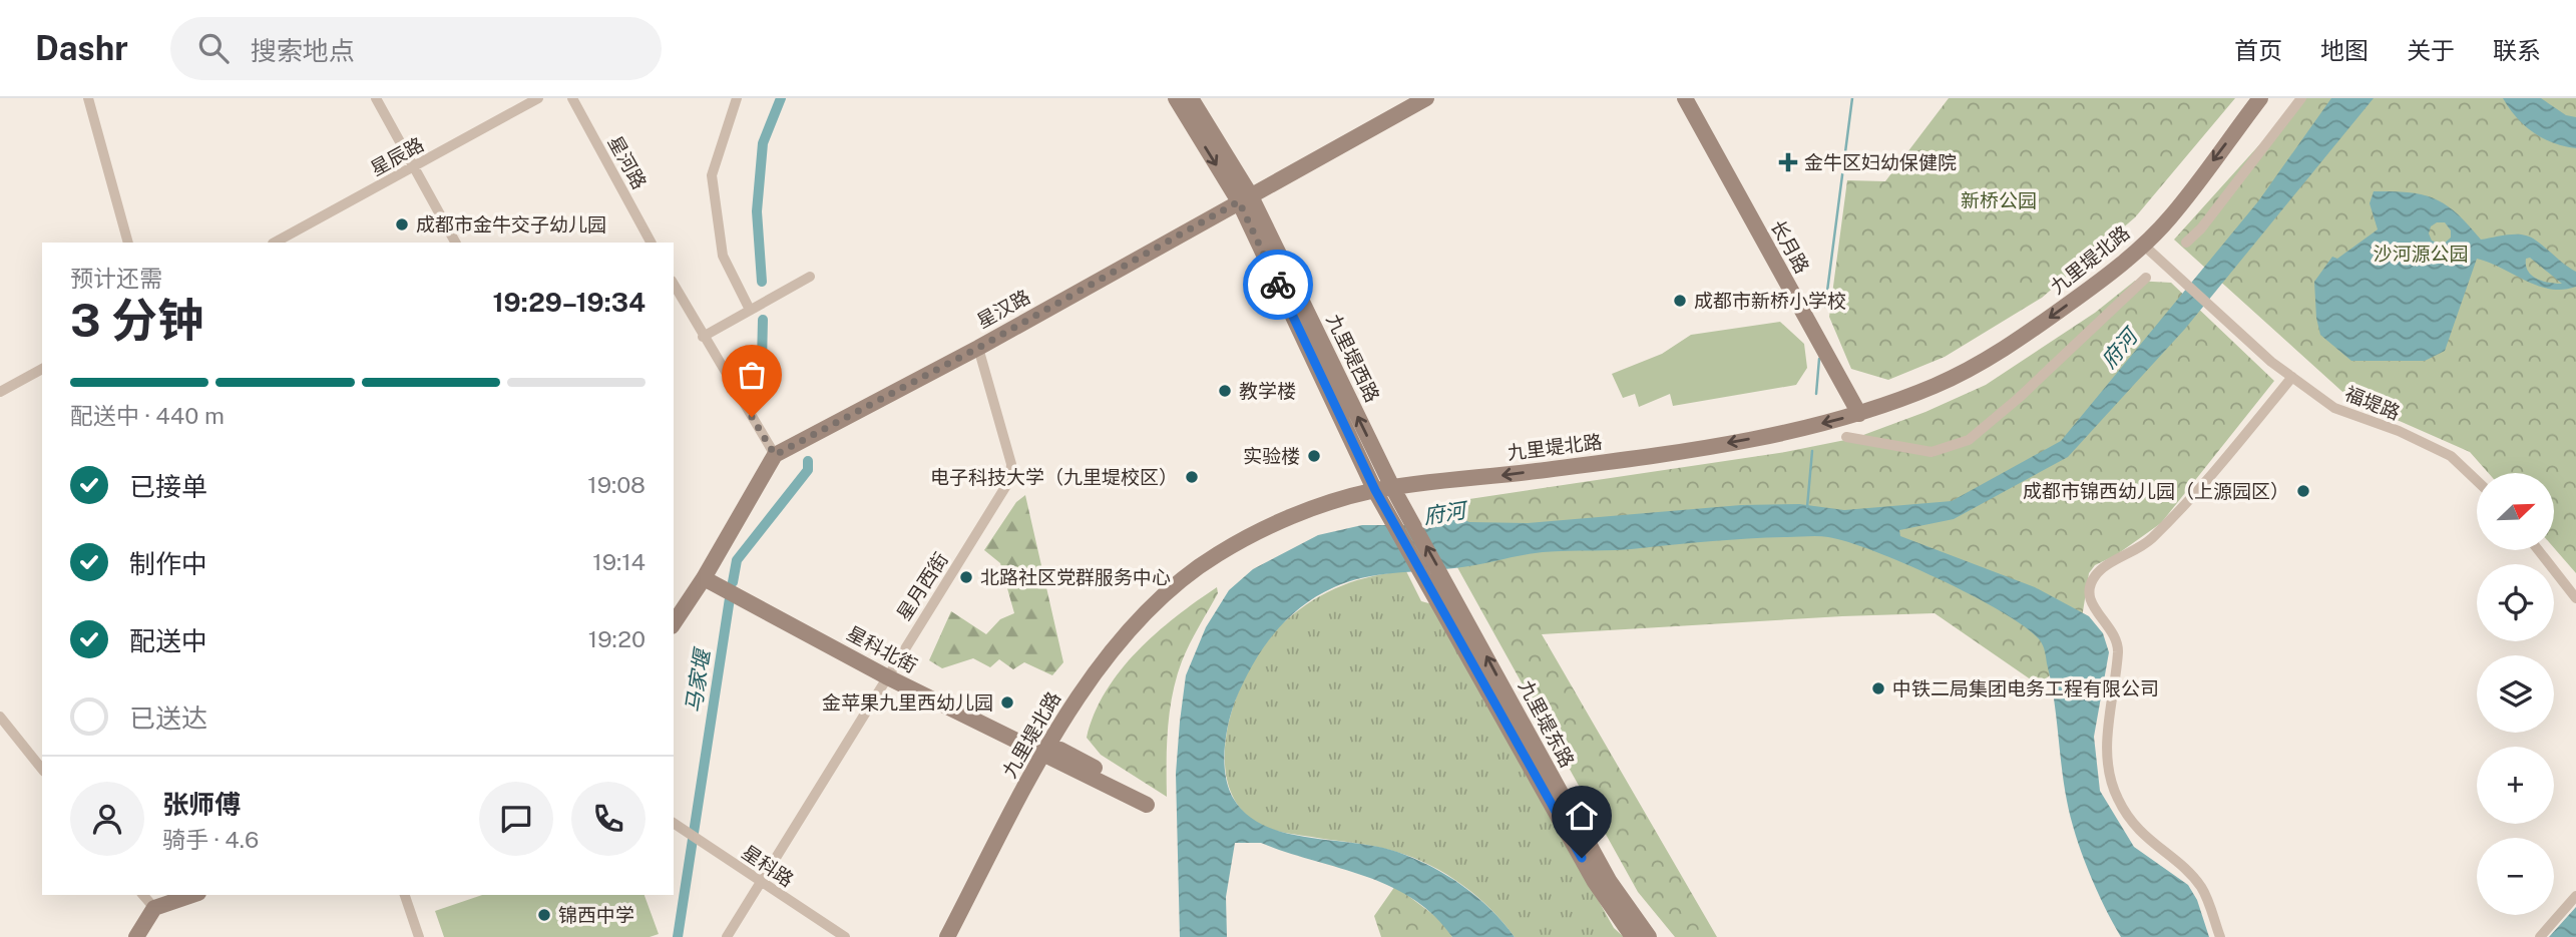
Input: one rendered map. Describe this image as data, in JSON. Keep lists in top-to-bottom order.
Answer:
{
  "streets": {
    "street": [
      "星辰路",
      "星河路",
      "长月路",
      "九里堤北路",
      "星汉路",
      "九里堤西路",
      "福堤路",
      "星月西街",
      "星科北街",
      "九里堤东路",
      "星科路"
    ]
  },
  "crossings": [
    ["长月路", "九里堤北路"],
    ["九里堤北路", "九里堤西路"],
    ["九里堤北路", "福堤路"],
    ["九里堤北路", "星科北街"],
    ["星汉路", "九里堤西路"],
    ["星汉路", "星月西街"],
    ["九里堤西路", "九里堤东路"],
    ["星月西街", "星科北街"],
    ["星月西街", "星科路"]
  ],
  "water": ["府河", "马家堰"],
  "parks": ["新桥公园", "沙河源公园"],
  "places": {
    "health": ["金牛区妇幼保健院"],
    "other": [
      "成都市金牛交子幼儿园",
      "成都市新桥小学校",
      "教学楼",
      "实验楼",
      "电子科技大学（九里堤校区）",
      "成都市锦西幼儿园（上源园区）",
      "北路社区党群服务中心",
      "中铁二局集团电务工程有限公司",
      "金苹果九里西幼儿园",
      "锦西中学"
    ]
  },
  "north": "top right",
  "page": {
    "header": "Dashr",
    "search": "搜索地点",
    "nav": [
      "首页",
      "地图",
      "关于",
      "联系"
    ],
    "heading": ["3 分钟", "预计还需", "19:29–19:34"],
    "panel": ["张师傅", "骑手 · 4.6"],
    "bar": "配送中 · 440 m",
    "list": [
      ["已接单", "19:08"],
      ["制作中", "19:14"],
      ["配送中", "19:20"],
      "已送达"
    ],
    "map_buttons": ["+", "−"]
  }
}
